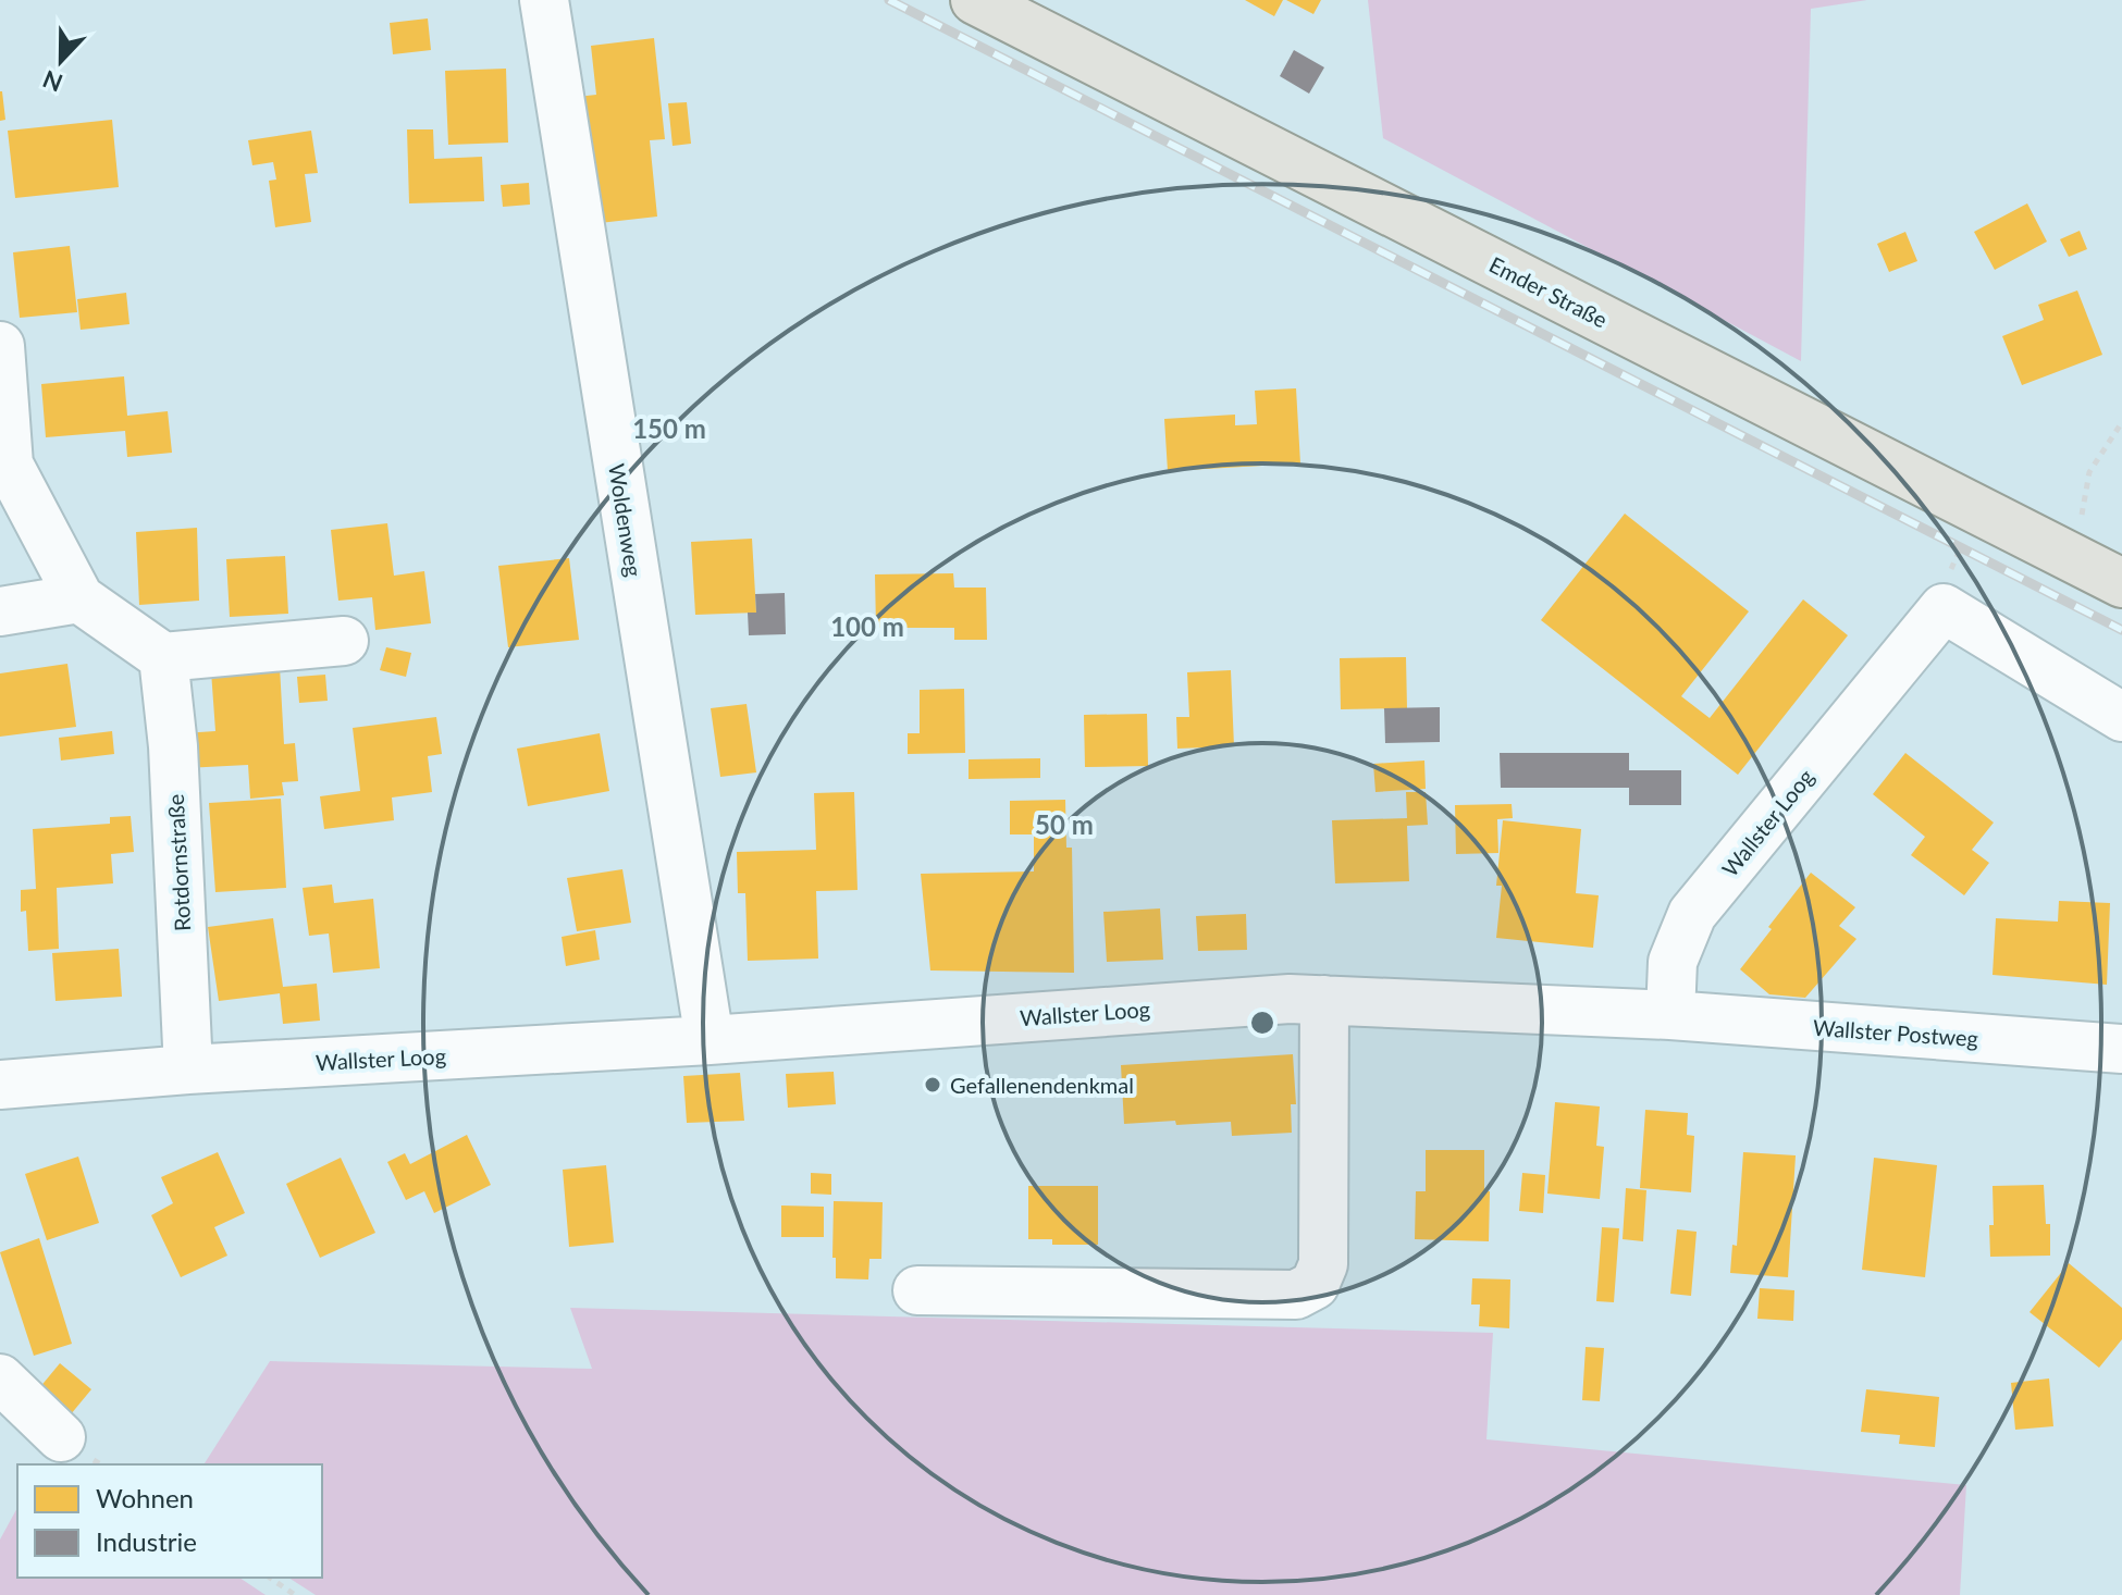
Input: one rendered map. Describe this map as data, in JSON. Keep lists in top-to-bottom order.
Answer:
{
  "streets": {
    "main road": ["Emder Straße"],
    "street": [
      "Woldenweg",
      "Wallster Loog",
      "Rotdornstraße",
      "Wallster Postweg"
    ]
  },
  "crossings": [
    ["Woldenweg", "Wallster Loog"],
    ["Wallster Loog", "Rotdornstraße"],
    ["Wallster Loog", "Wallster Postweg"]
  ],
  "places": ["Gefallenendenkmal"],
  "legend": ["Wohnen", "Industrie"],
  "north": "bottom",
  "rings": ["150 m", "100 m", "50 m"]
}
